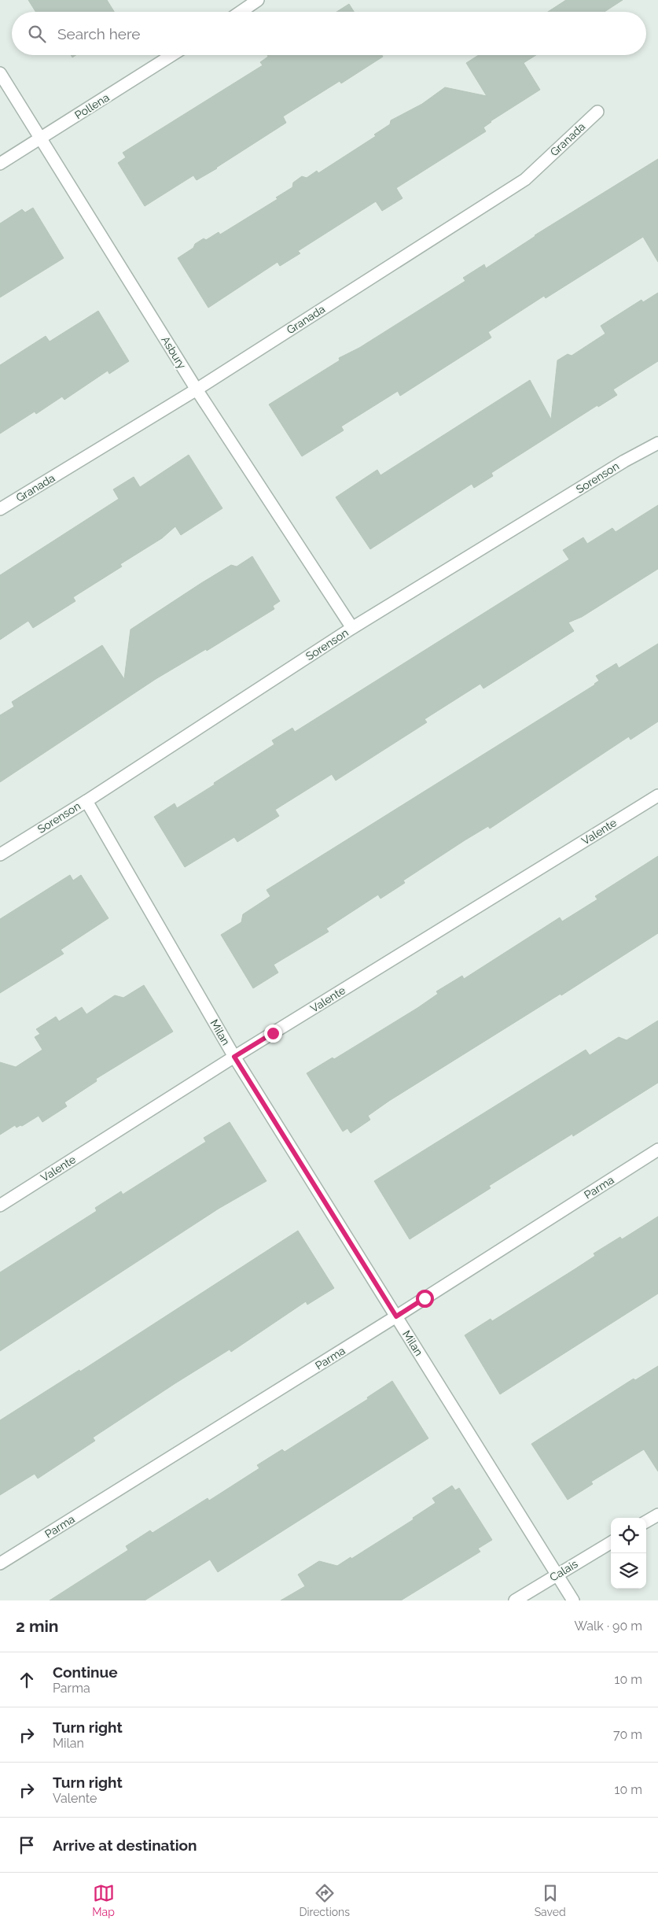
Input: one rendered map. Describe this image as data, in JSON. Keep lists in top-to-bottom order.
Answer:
{
  "streets": {
    "street": [
      "Pollena",
      "Granada",
      "Asbury",
      "Sorenson",
      "Valente",
      "Milan",
      "Parma",
      "Calais"
    ]
  },
  "crossings": [
    ["Pollena", "Asbury"],
    ["Granada", "Asbury"],
    ["Asbury", "Sorenson"],
    ["Sorenson", "Milan"],
    ["Valente", "Milan"],
    ["Milan", "Parma"],
    ["Milan", "Calais"]
  ],
  "page": {
    "search": "Search here",
    "heading": ["2 min", "Walk · 90 m"],
    "list": [
      ["Continue", "Parma", "10 m"],
      ["Turn right", "Milan", "70 m"],
      ["Turn right", "Valente", "10 m"],
      "Arrive at destination"
    ],
    "nav": ["Map", "Directions", "Saved"]
  }
}
